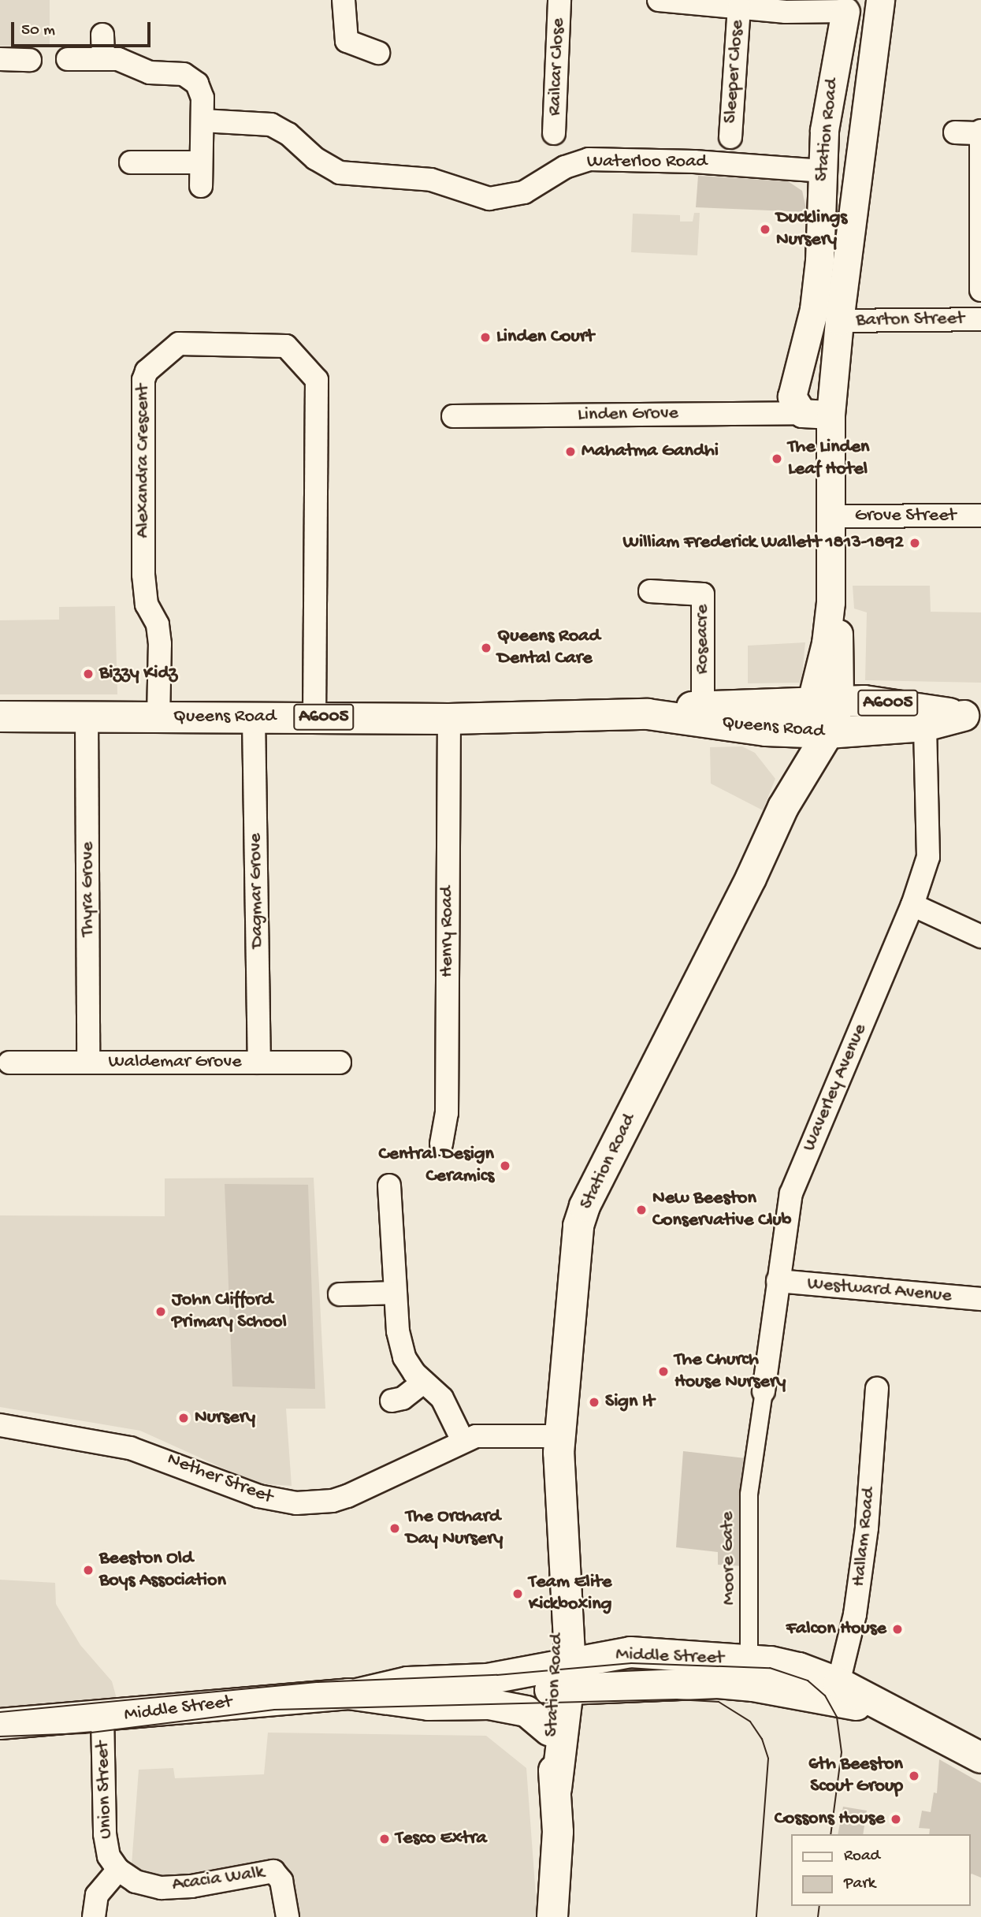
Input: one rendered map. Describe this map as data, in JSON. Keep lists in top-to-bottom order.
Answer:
{
  "streets": {
    "main road": [
      "Station Road",
      "A6005",
      "Queens Road",
      "Middle Street"
    ],
    "street": [
      "Railcar Close",
      "Sleeper Close",
      "Waterloo Road",
      "Barton Street",
      "Linden Grove",
      "Alexandra Crescent",
      "Grove Street",
      "Roseacre",
      "Thyra Grove",
      "Dagmar Grove",
      "Henry Road",
      "Waldemar Grove",
      "Waverley Avenue",
      "Westward Avenue",
      "Nether Street",
      "Hallam Road",
      "Moore Gate",
      "Union Street",
      "Acacia Walk"
    ]
  },
  "crossings": [
    ["Station Road", "Waterloo Road"],
    ["Station Road", "Barton Street"],
    ["Station Road", "Linden Grove"],
    ["Station Road", "Grove Street"],
    ["Station Road", "Queens Road"],
    ["Station Road", "Nether Street"],
    ["Station Road", "Middle Street"],
    ["Alexandra Crescent", "Queens Road"],
    ["Roseacre", "Queens Road"],
    ["Queens Road", "Thyra Grove"],
    ["Queens Road", "Dagmar Grove"],
    ["Queens Road", "Henry Road"],
    ["Queens Road", "Waverley Avenue"],
    ["Thyra Grove", "Waldemar Grove"],
    ["Dagmar Grove", "Waldemar Grove"],
    ["Waverley Avenue", "Westward Avenue"],
    ["Waverley Avenue", "Moore Gate"],
    ["Hallam Road", "Middle Street"],
    ["Moore Gate", "Middle Street"],
    ["Middle Street", "Union Street"],
    ["Union Street", "Acacia Walk"]
  ],
  "places": [
    "Ducklings Nursery",
    "Linden Court",
    "Mahatma Gandhi",
    "The Linden Leaf Hotel",
    "William Frederick Wallett 1813-1892",
    "Queens Road Dental Care",
    "Bizzy Kidz",
    "Central Design Ceramics",
    "New Beeston Conservative Club",
    "John Clifford Primary School",
    "The Church House Nursery",
    "Sign It",
    "Nursery",
    "The Orchard Day Nursery",
    "Beeston Old Boys Association",
    "Team Elite Kickboxing",
    "Falcon House",
    "6th Beeston Scout Group",
    "Cossons House",
    "Tesco Extra"
  ],
  "legend": ["Road", "Park"],
  "scale_bar": "50 m"
}
